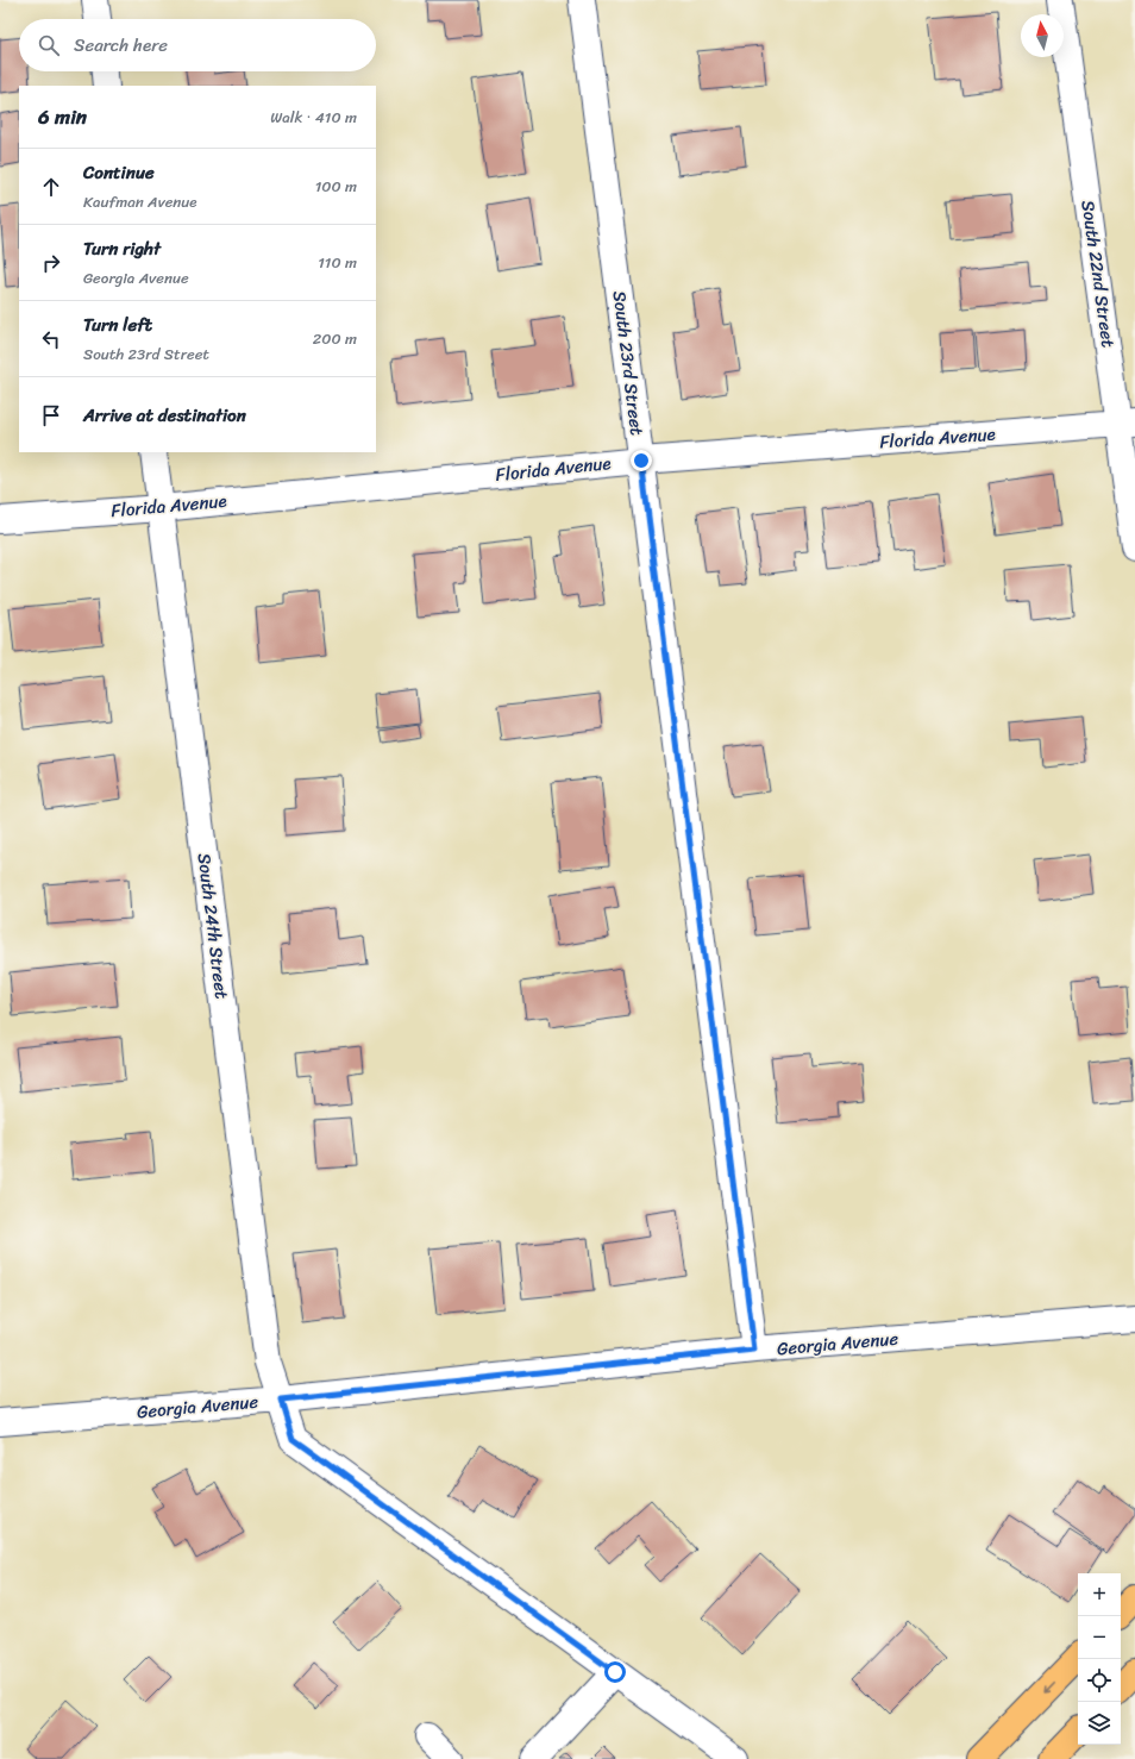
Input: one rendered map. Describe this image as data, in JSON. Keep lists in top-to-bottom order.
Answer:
{
  "streets": {
    "street": [
      "South 22nd Street",
      "South 23rd Street",
      "Florida Avenue",
      "South 24th Street",
      "Georgia Avenue"
    ]
  },
  "crossings": [
    ["South 22nd Street", "Florida Avenue"],
    ["South 23rd Street", "Florida Avenue"],
    ["South 23rd Street", "Georgia Avenue"],
    ["Florida Avenue", "South 24th Street"],
    ["South 24th Street", "Georgia Avenue"]
  ],
  "north": "top",
  "page": {
    "search": "Search here",
    "heading": ["6 min", "Walk · 410 m"],
    "list": [
      ["Continue", "Kaufman Avenue", "100 m"],
      ["Turn right", "Georgia Avenue", "110 m"],
      ["Turn left", "South 23rd Street", "200 m"],
      "Arrive at destination"
    ],
    "map_buttons": ["+", "−"]
  }
}
